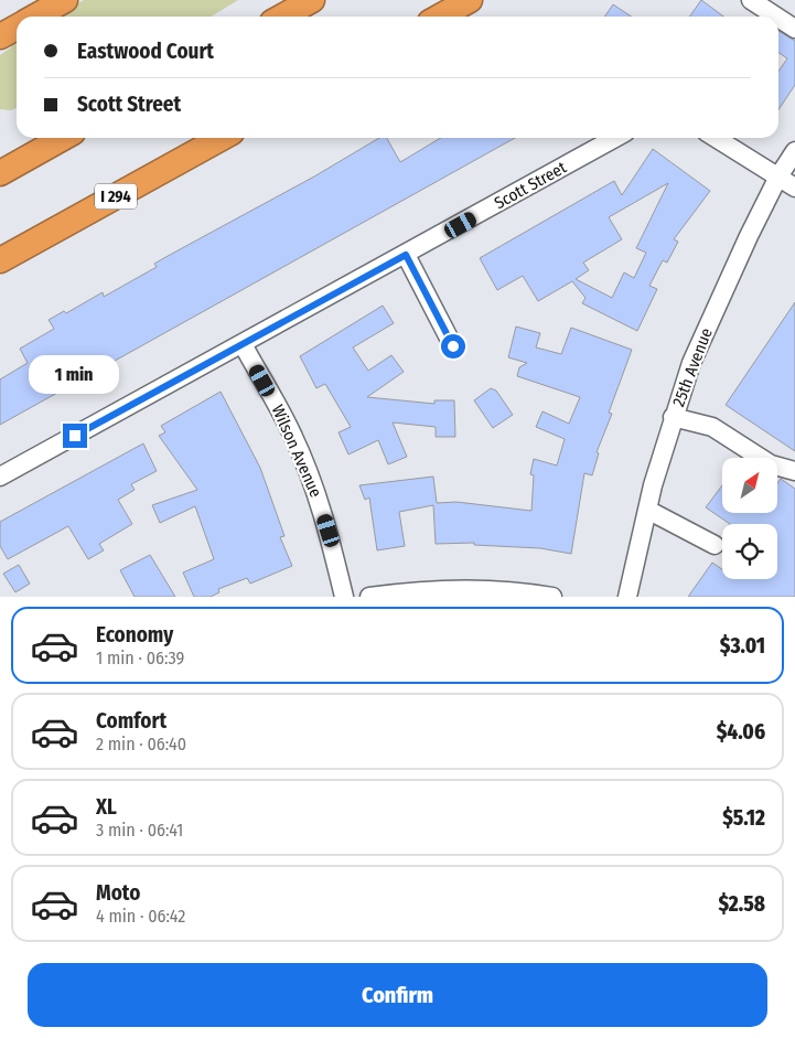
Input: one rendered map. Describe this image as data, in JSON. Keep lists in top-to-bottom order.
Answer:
{
  "streets": {
    "highway": ["I 294"],
    "street": ["Scott Street", "25th Avenue", "Wilson Avenue"]
  },
  "crossings": [
    ["Scott Street", "Wilson Avenue"]
  ],
  "north": "top right",
  "page": {
    "banner": ["Eastwood Court", "Scott Street"],
    "bubble": "1 min",
    "list": [
      {
        "name": "Economy",
        "note": "1 min · 06:39",
        "value": "$3.01"
      },
      {
        "name": "Comfort",
        "note": "2 min · 06:40",
        "value": "$4.06"
      },
      {
        "name": "XL",
        "note": "3 min · 06:41",
        "value": "$5.12"
      },
      {
        "name": "Moto",
        "note": "4 min · 06:42",
        "value": "$2.58"
      }
    ],
    "buttons": "Confirm"
  }
}
